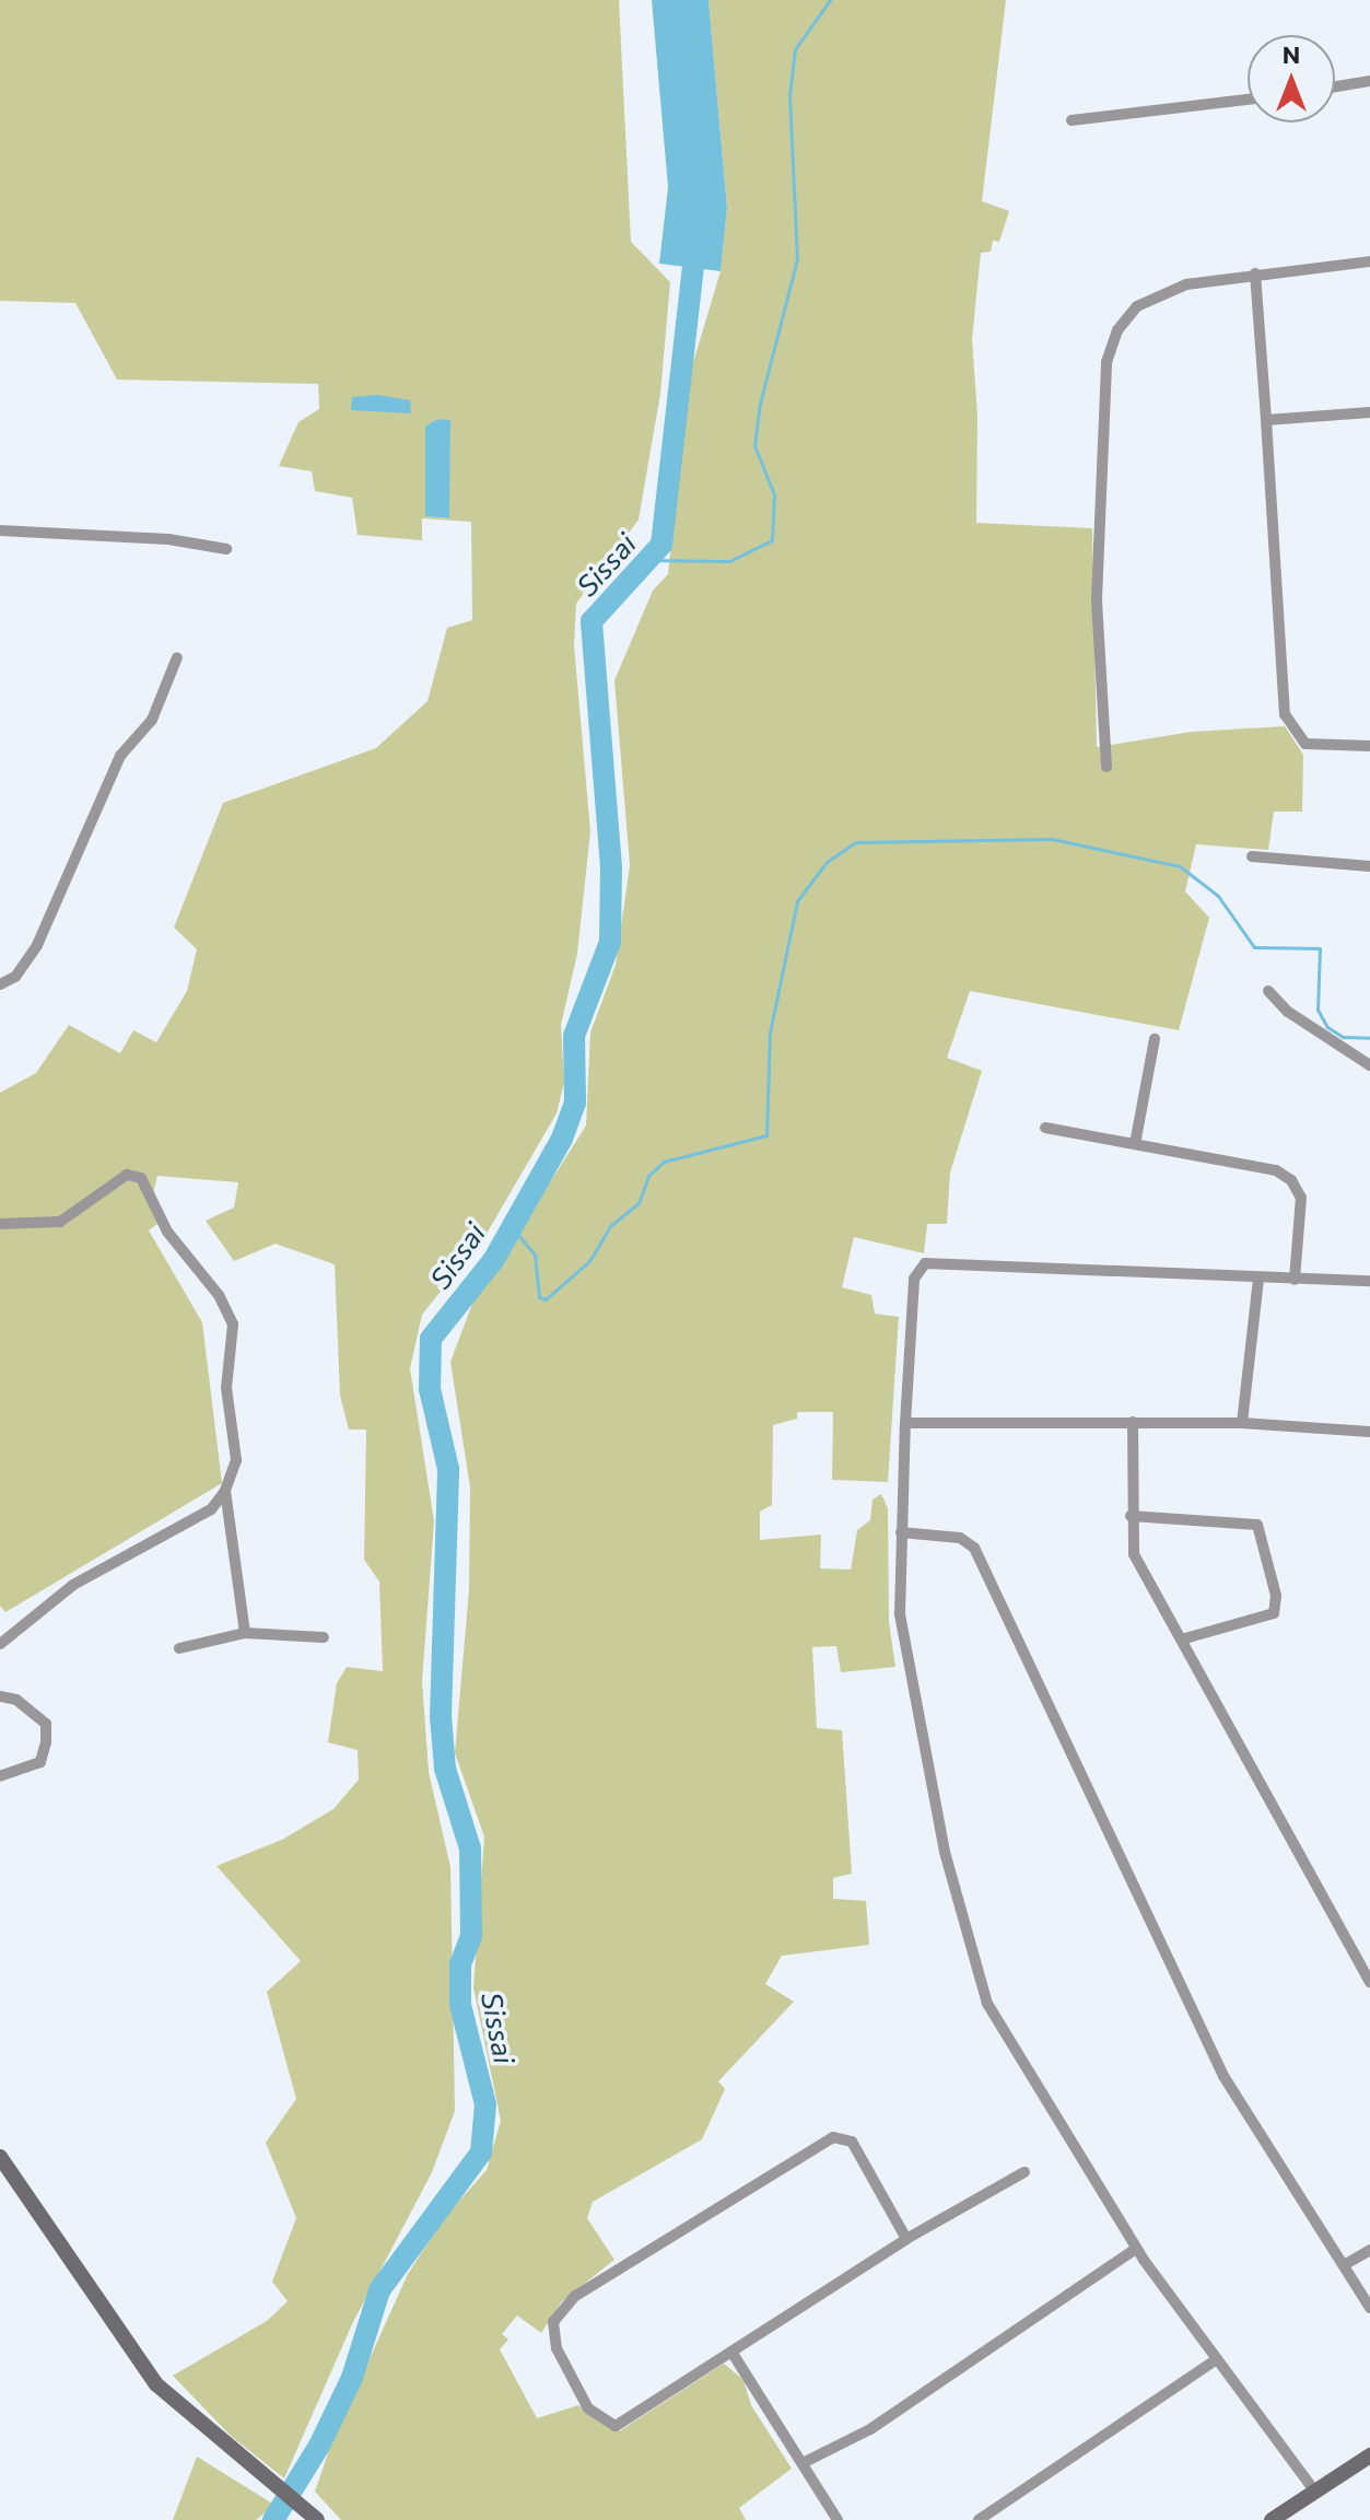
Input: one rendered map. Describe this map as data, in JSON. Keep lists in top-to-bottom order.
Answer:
{
  "water": ["Sissai"],
  "north": "top"
}
